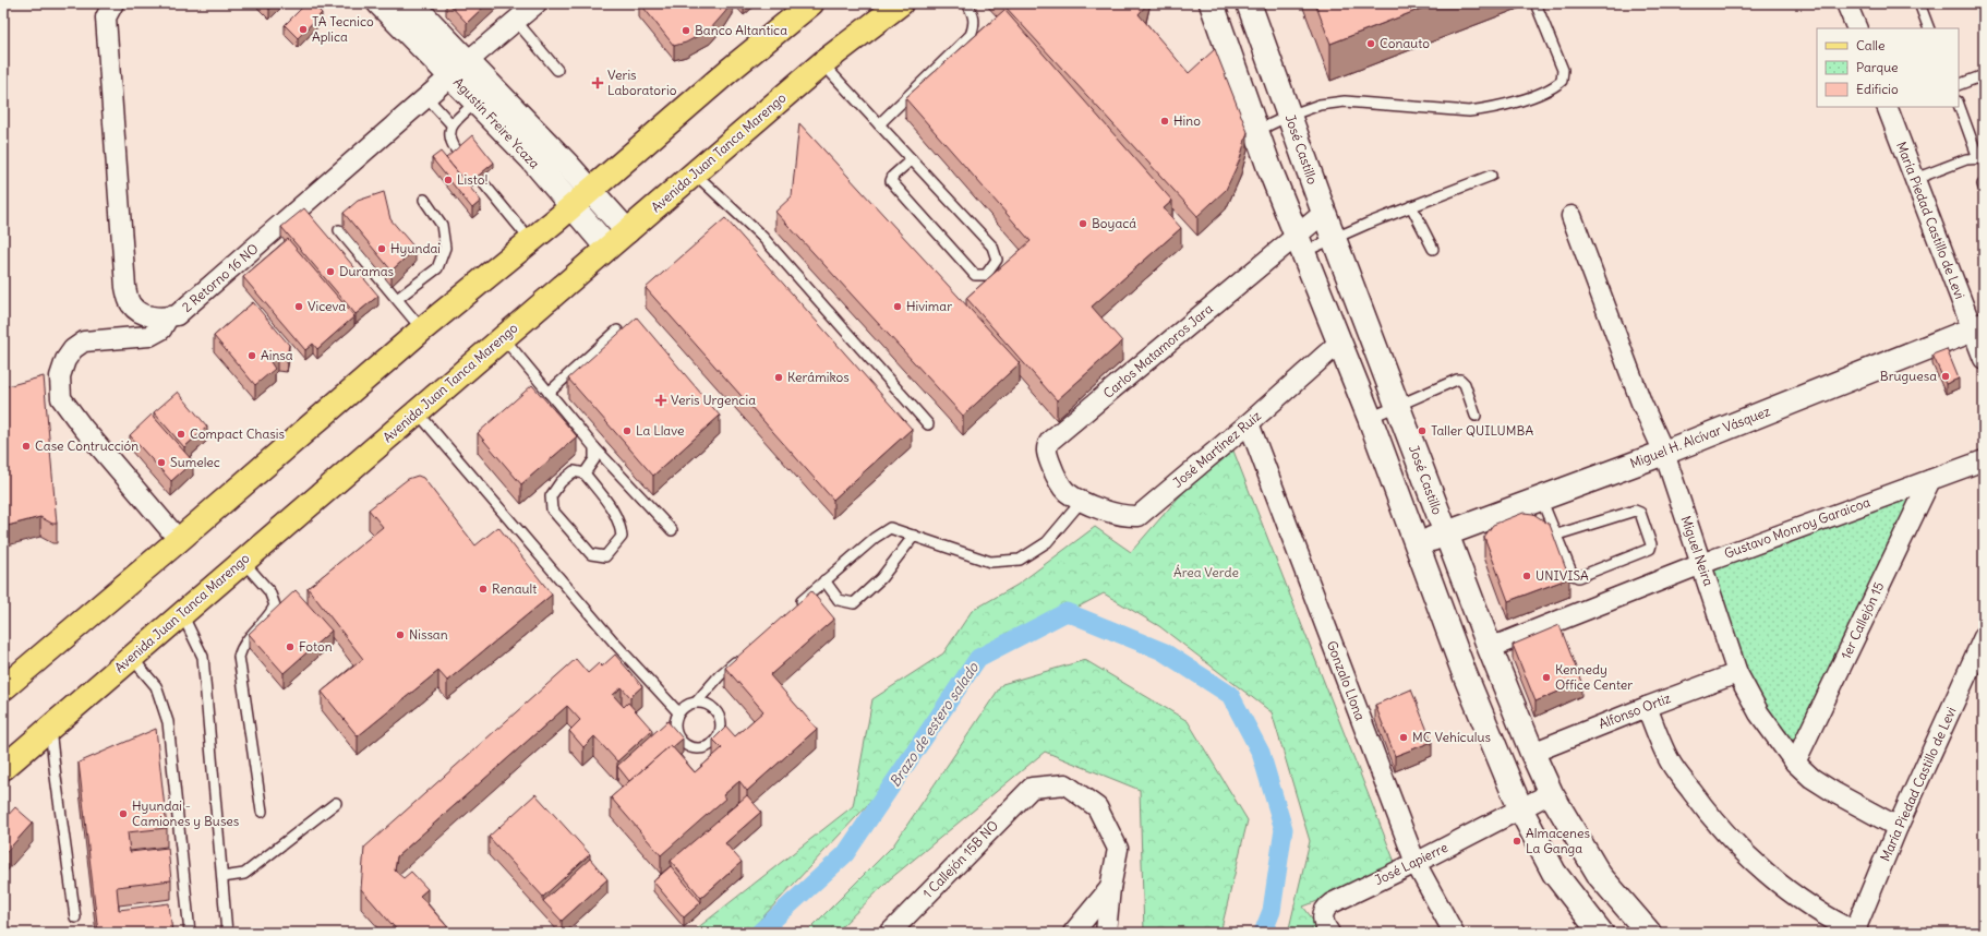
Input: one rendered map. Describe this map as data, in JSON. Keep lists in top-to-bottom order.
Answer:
{
  "streets": {
    "main road": ["Avenida Juan Tanca Marengo"],
    "street": [
      "Agustín Freire Ycaza",
      "José Castillo",
      "María Piedad Castillo de Levi",
      "2 Retorno 16 NO",
      "Carlos Matamoros Jara",
      "Miguel H. Alcívar Vásquez",
      "José Martínez Ruiz",
      "Gustavo Monroy Garaicoa",
      "Miguel Neira",
      "1er Callejón 15",
      "Gonzalo Llona",
      "Alfonso Ortiz",
      "1 Callejón 15B NO",
      "José Lapierre"
    ]
  },
  "crossings": [
    ["Agustín Freire Ycaza", "Avenida Juan Tanca Marengo"],
    ["Agustín Freire Ycaza", "2 Retorno 16 NO"],
    ["José Castillo", "Carlos Matamoros Jara"],
    ["José Castillo", "Miguel H. Alcívar Vásquez"],
    ["José Castillo", "Gustavo Monroy Garaicoa"],
    ["José Castillo", "Alfonso Ortiz"],
    ["José Castillo", "José Lapierre"],
    ["María Piedad Castillo de Levi", "Miguel H. Alcívar Vásquez"],
    ["María Piedad Castillo de Levi", "Miguel Neira"],
    ["Carlos Matamoros Jara", "José Martínez Ruiz"],
    ["Miguel H. Alcívar Vásquez", "Miguel Neira"],
    ["José Martínez Ruiz", "Gonzalo Llona"],
    ["Gustavo Monroy Garaicoa", "Miguel Neira"],
    ["Gustavo Monroy Garaicoa", "1er Callejón 15"],
    ["Miguel Neira", "1er Callejón 15"],
    ["Miguel Neira", "Alfonso Ortiz"],
    ["Gonzalo Llona", "José Lapierre"]
  ],
  "water": ["Brazo de estero salado"],
  "parks": ["Área Verde"],
  "places": {
    "other": [
      "TA Tecnico Aplica",
      "Banco Altantica",
      "Conauto",
      "Hino",
      "Listo!",
      "Boyacá",
      "Hyundai",
      "Duramas",
      "Viceva",
      "Hivimar",
      "Ainsa",
      "Bruguesa",
      "Kerámikos",
      "La Llave",
      "Taller QUILUMBA",
      "Compact Chasis",
      "Case Contrucción",
      "Sumelec",
      "UNIVISA",
      "Renault",
      "Nissan",
      "Foton",
      "Kennedy Office Center",
      "MC Vehículus",
      "Hyundai - Camiones y Buses",
      "Almacenes La Ganga"
    ],
    "health": ["Veris Laboratorio", "Veris Urgencia"]
  },
  "legend": ["Calle", "Parque", "Edificio"]
}
